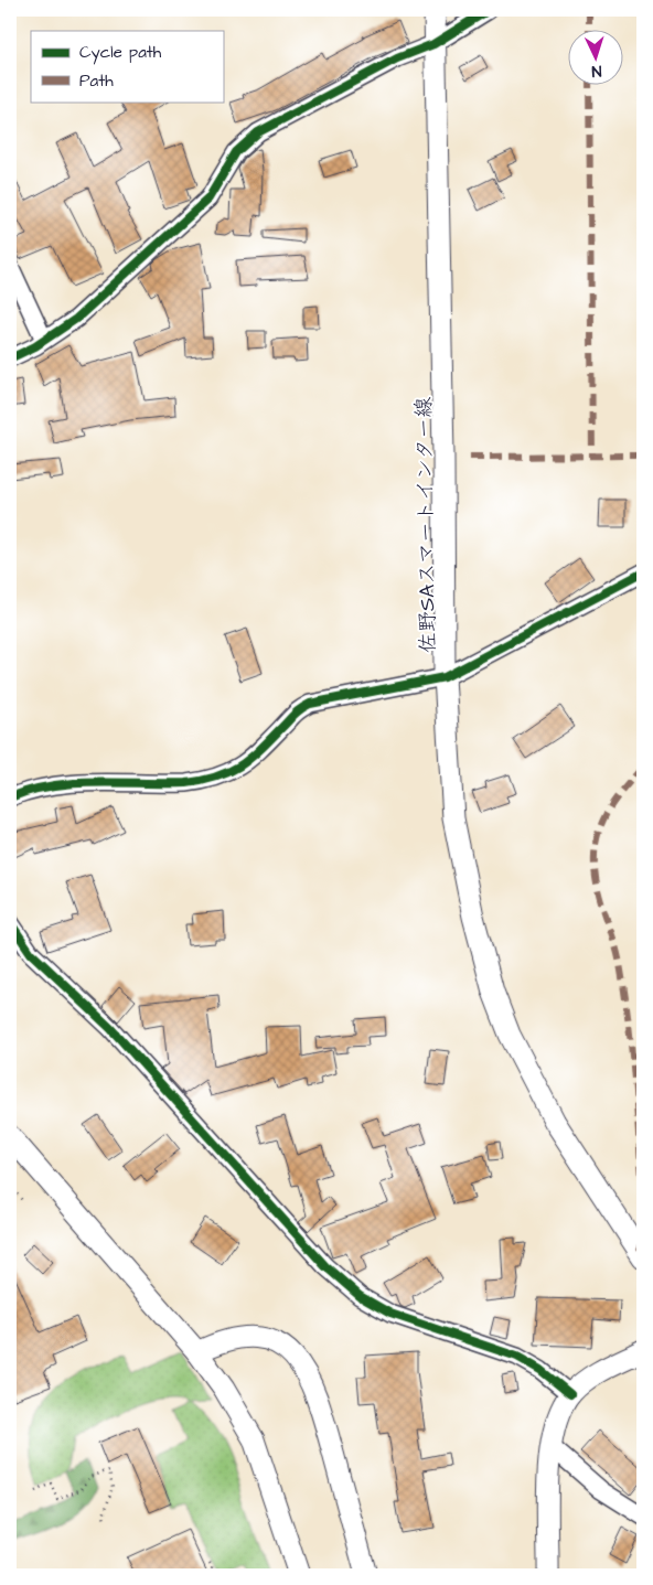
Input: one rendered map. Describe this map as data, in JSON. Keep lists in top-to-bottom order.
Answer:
{
  "streets": {
    "main road": ["佐野SAスマートインター線"]
  },
  "legend": ["Cycle path", "Path"],
  "north": "bottom"
}
